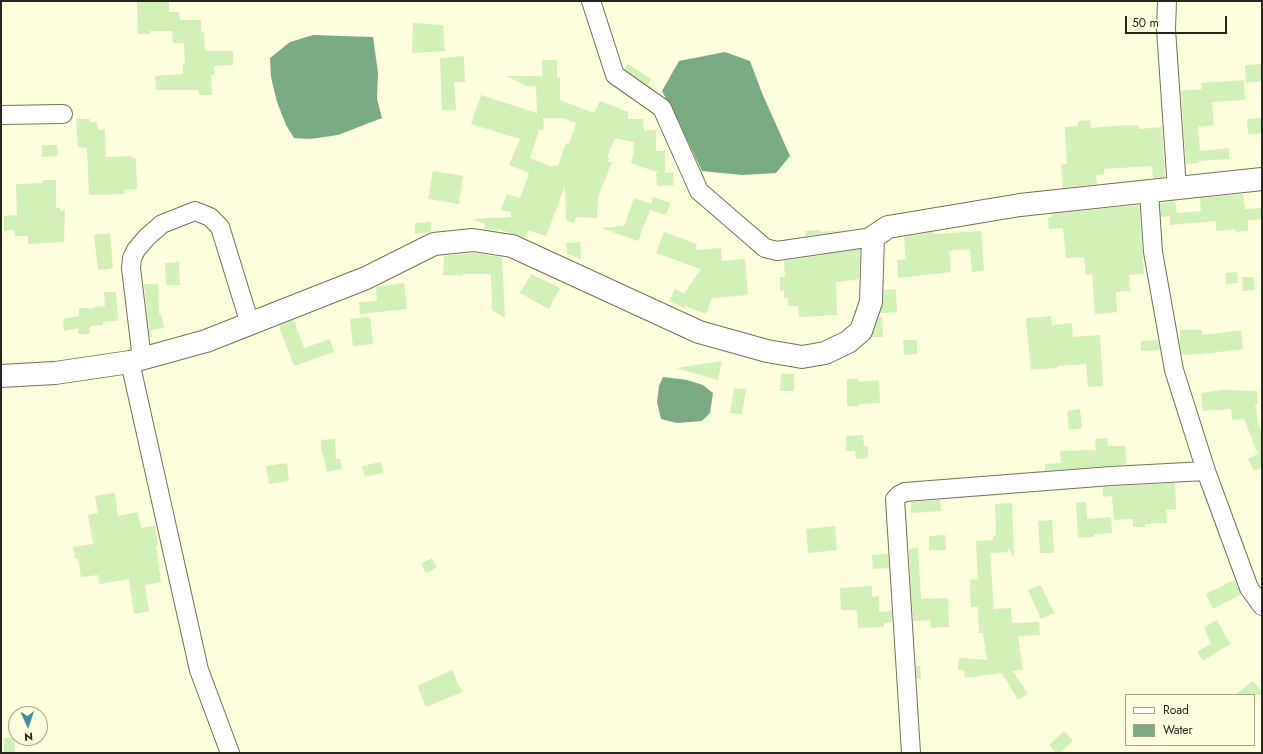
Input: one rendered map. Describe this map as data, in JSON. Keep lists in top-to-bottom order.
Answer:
{
  "legend": ["Road", "Water"],
  "scale_bar": "50 m",
  "north": "bottom"
}
